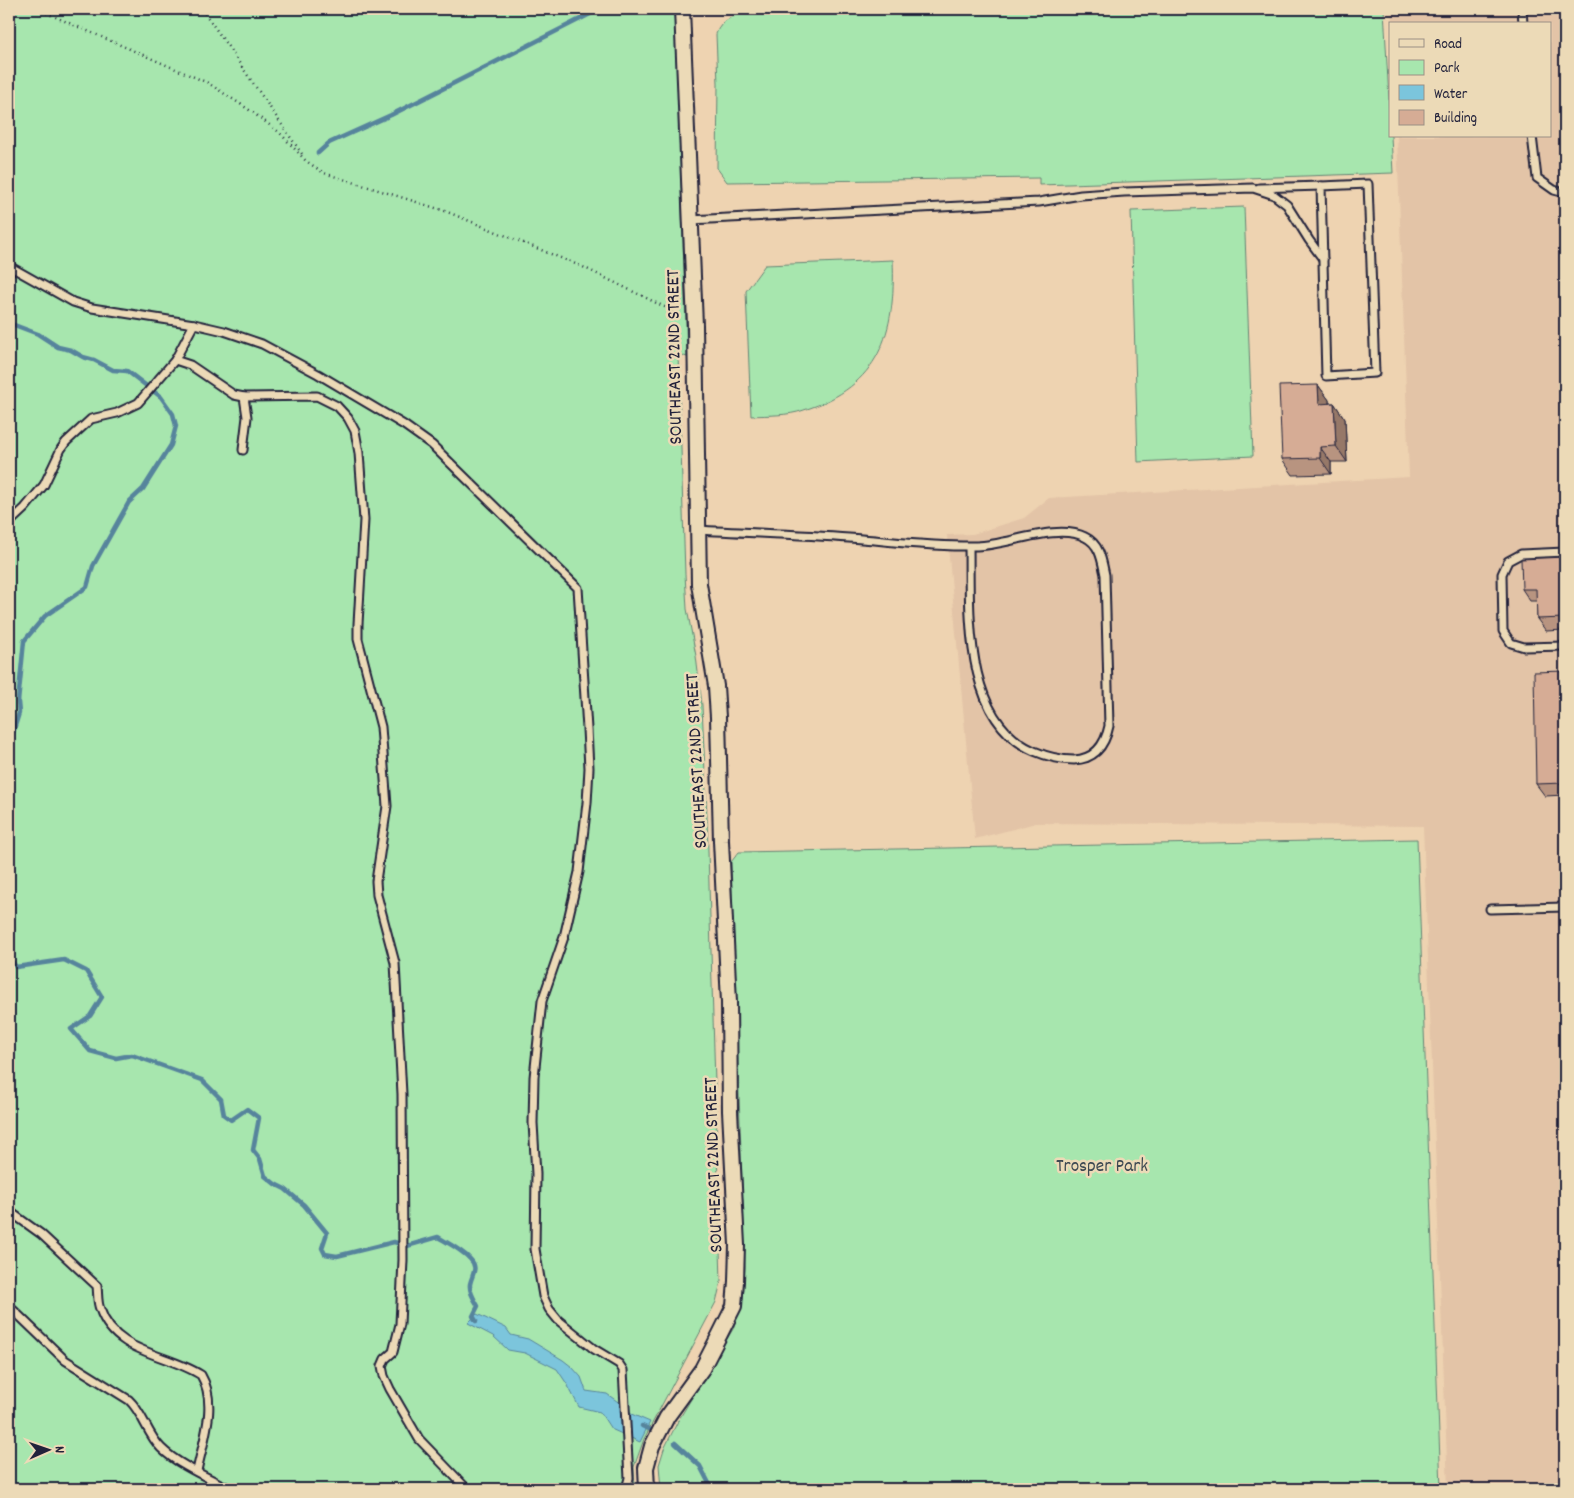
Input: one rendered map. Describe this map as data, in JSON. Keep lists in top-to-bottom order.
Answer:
{
  "streets": {
    "street": ["SOUTHEAST 22ND STREET"]
  },
  "parks": ["Trosper Park"],
  "legend": [
    "Road",
    "Park",
    "Water",
    "Building"
  ],
  "north": "right"
}
